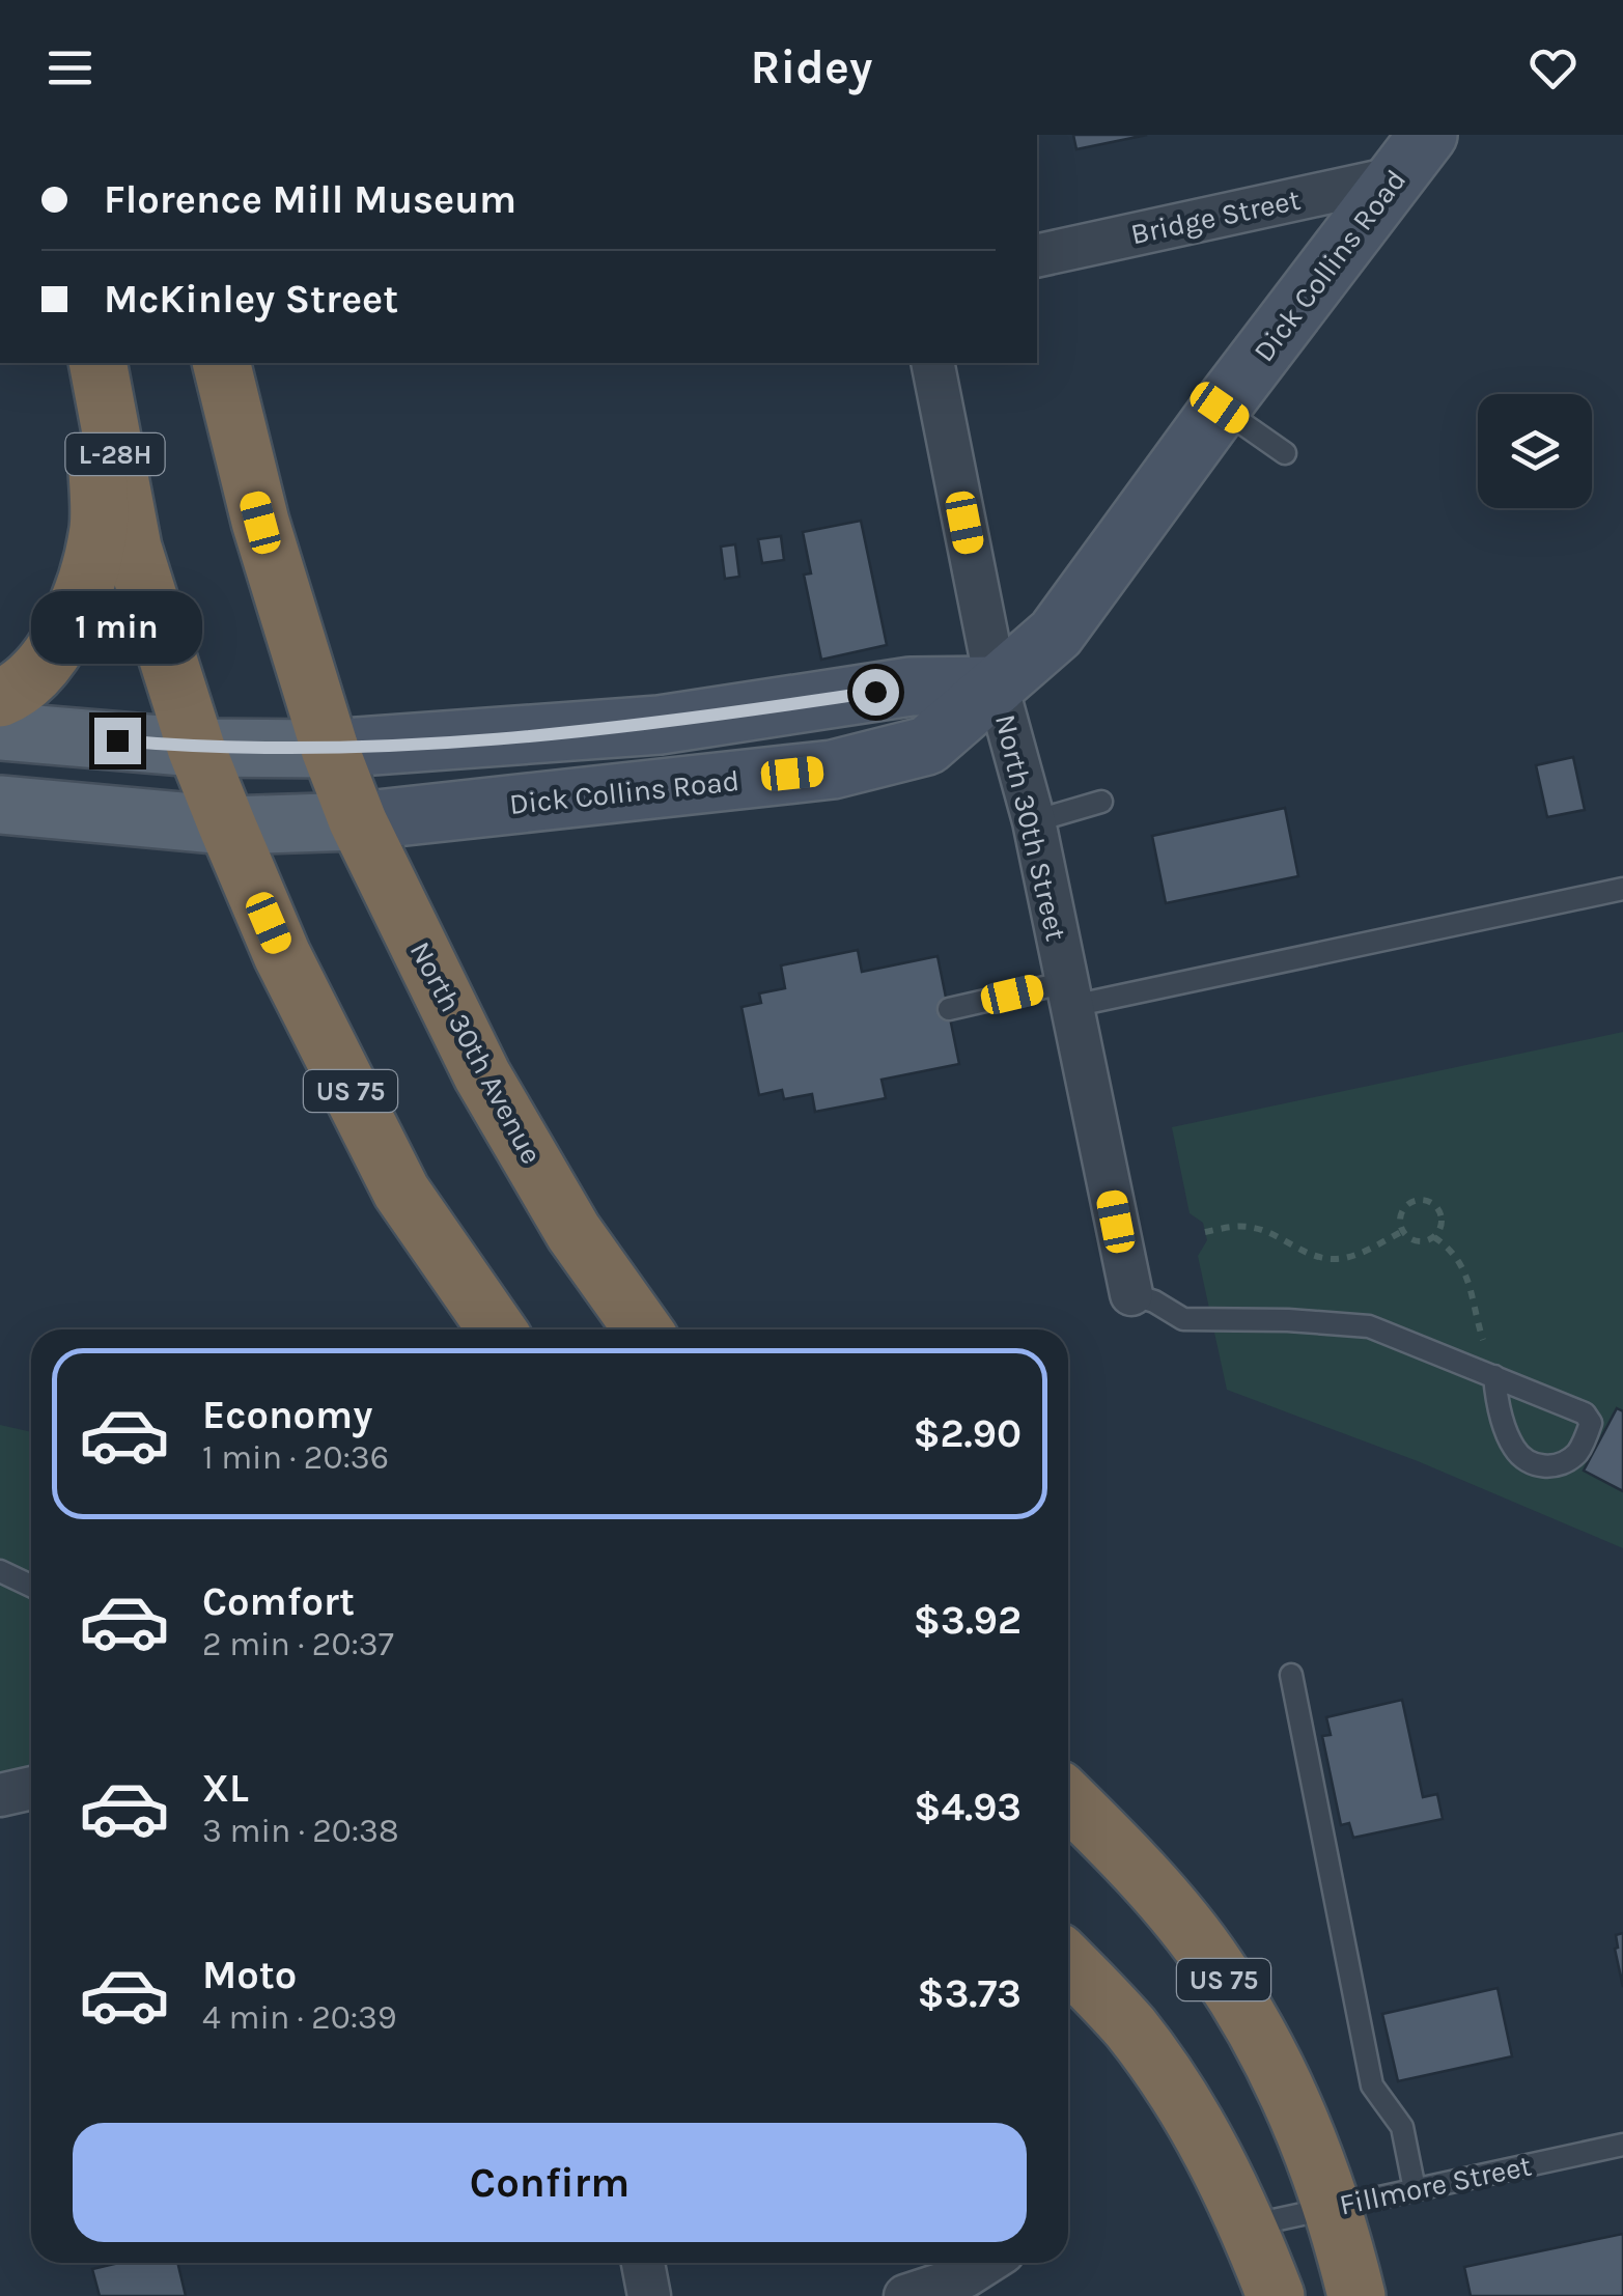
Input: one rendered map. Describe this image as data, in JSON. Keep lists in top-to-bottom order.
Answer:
{
  "streets": {
    "highway": ["L-28H", "North 30th Avenue", "US 75"],
    "main road": ["Dick Collins Road"],
    "street": ["Bridge Street", "North 30th Street"],
    "lane": ["Fillmore Street"]
  },
  "crossings": [
    ["Bridge Street", "Dick Collins Road"],
    ["Dick Collins Road", "L-28H"],
    ["Dick Collins Road", "North 30th Street"],
    ["Dick Collins Road", "North 30th Avenue"],
    ["Dick Collins Road", "US 75"],
    ["L-28H", "US 75"],
    ["US 75", "Fillmore Street"]
  ],
  "page": {
    "header": "Ridey",
    "banner": ["Florence Mill Museum", "McKinley Street"],
    "bubble": "1 min",
    "list": [
      {
        "name": "Economy",
        "note": "1 min · 20:36",
        "value": "$2.90"
      },
      {
        "name": "Comfort",
        "note": "2 min · 20:37",
        "value": "$3.92"
      },
      {
        "name": "XL",
        "note": "3 min · 20:38",
        "value": "$4.93"
      },
      {
        "name": "Moto",
        "note": "4 min · 20:39",
        "value": "$3.73"
      }
    ],
    "buttons": "Confirm"
  }
}
